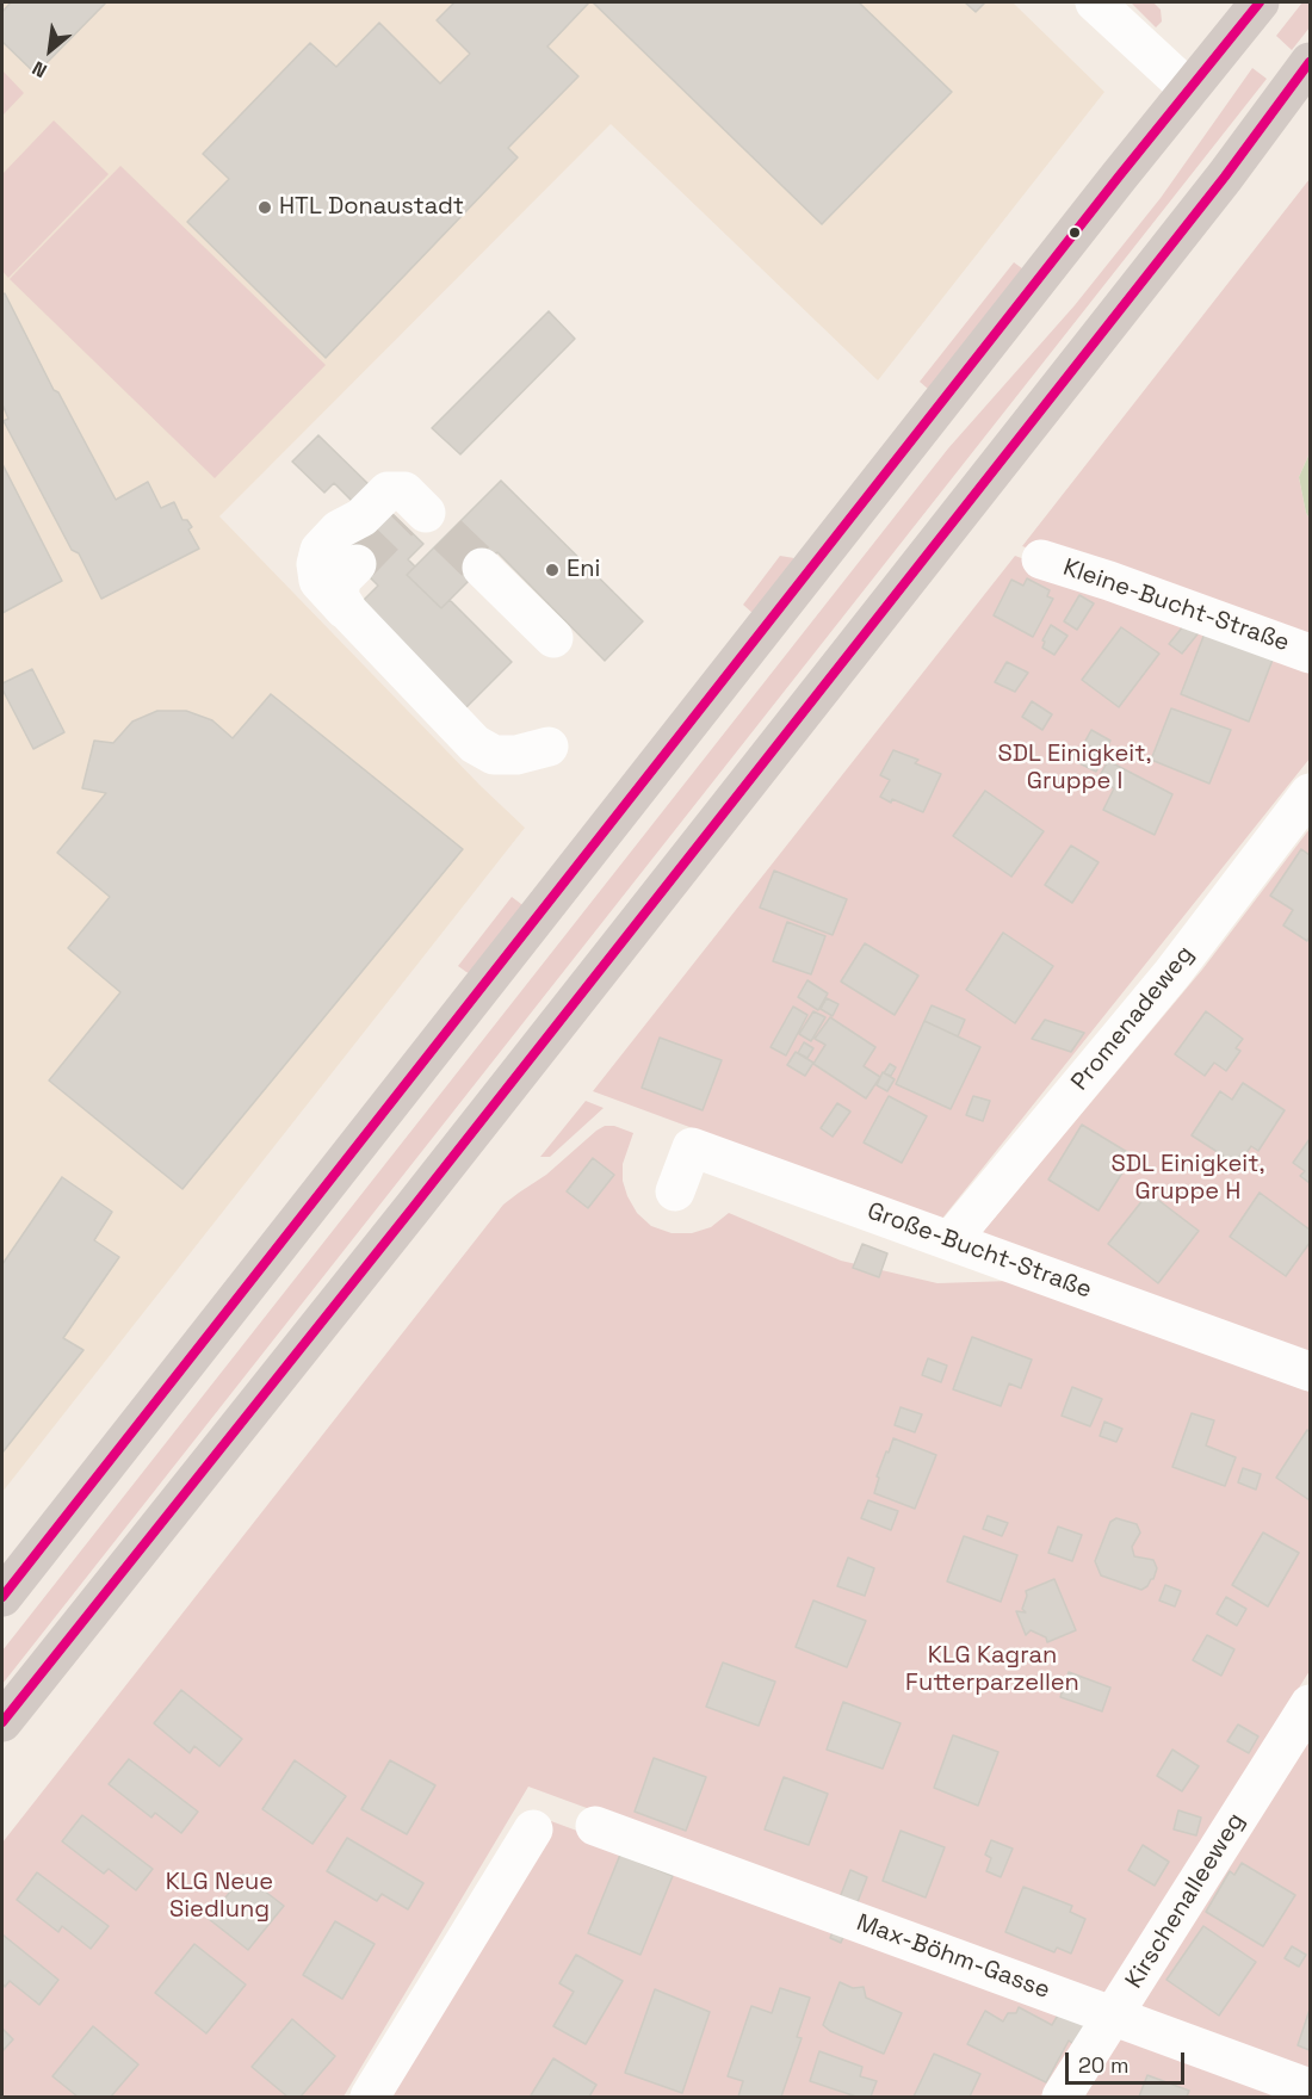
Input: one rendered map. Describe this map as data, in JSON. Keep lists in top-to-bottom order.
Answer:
{
  "streets": {
    "street": [
      "Kleine-Bucht-Straße",
      "Promenadeweg",
      "Große-Bucht-Straße",
      "Kirschenalleeweg",
      "Max-Böhm-Gasse"
    ]
  },
  "crossings": [
    ["Promenadeweg", "Große-Bucht-Straße"],
    ["Kirschenalleeweg", "Max-Böhm-Gasse"]
  ],
  "parks": [
    "SDL Einigkeit, Gruppe I",
    "SDL Einigkeit, Gruppe H",
    "KLG Kagran Futterparzellen",
    "KLG Neue Siedlung"
  ],
  "places": ["HTL Donaustadt", "Eni"],
  "scale_bar": "20 m",
  "north": "bottom left"
}
